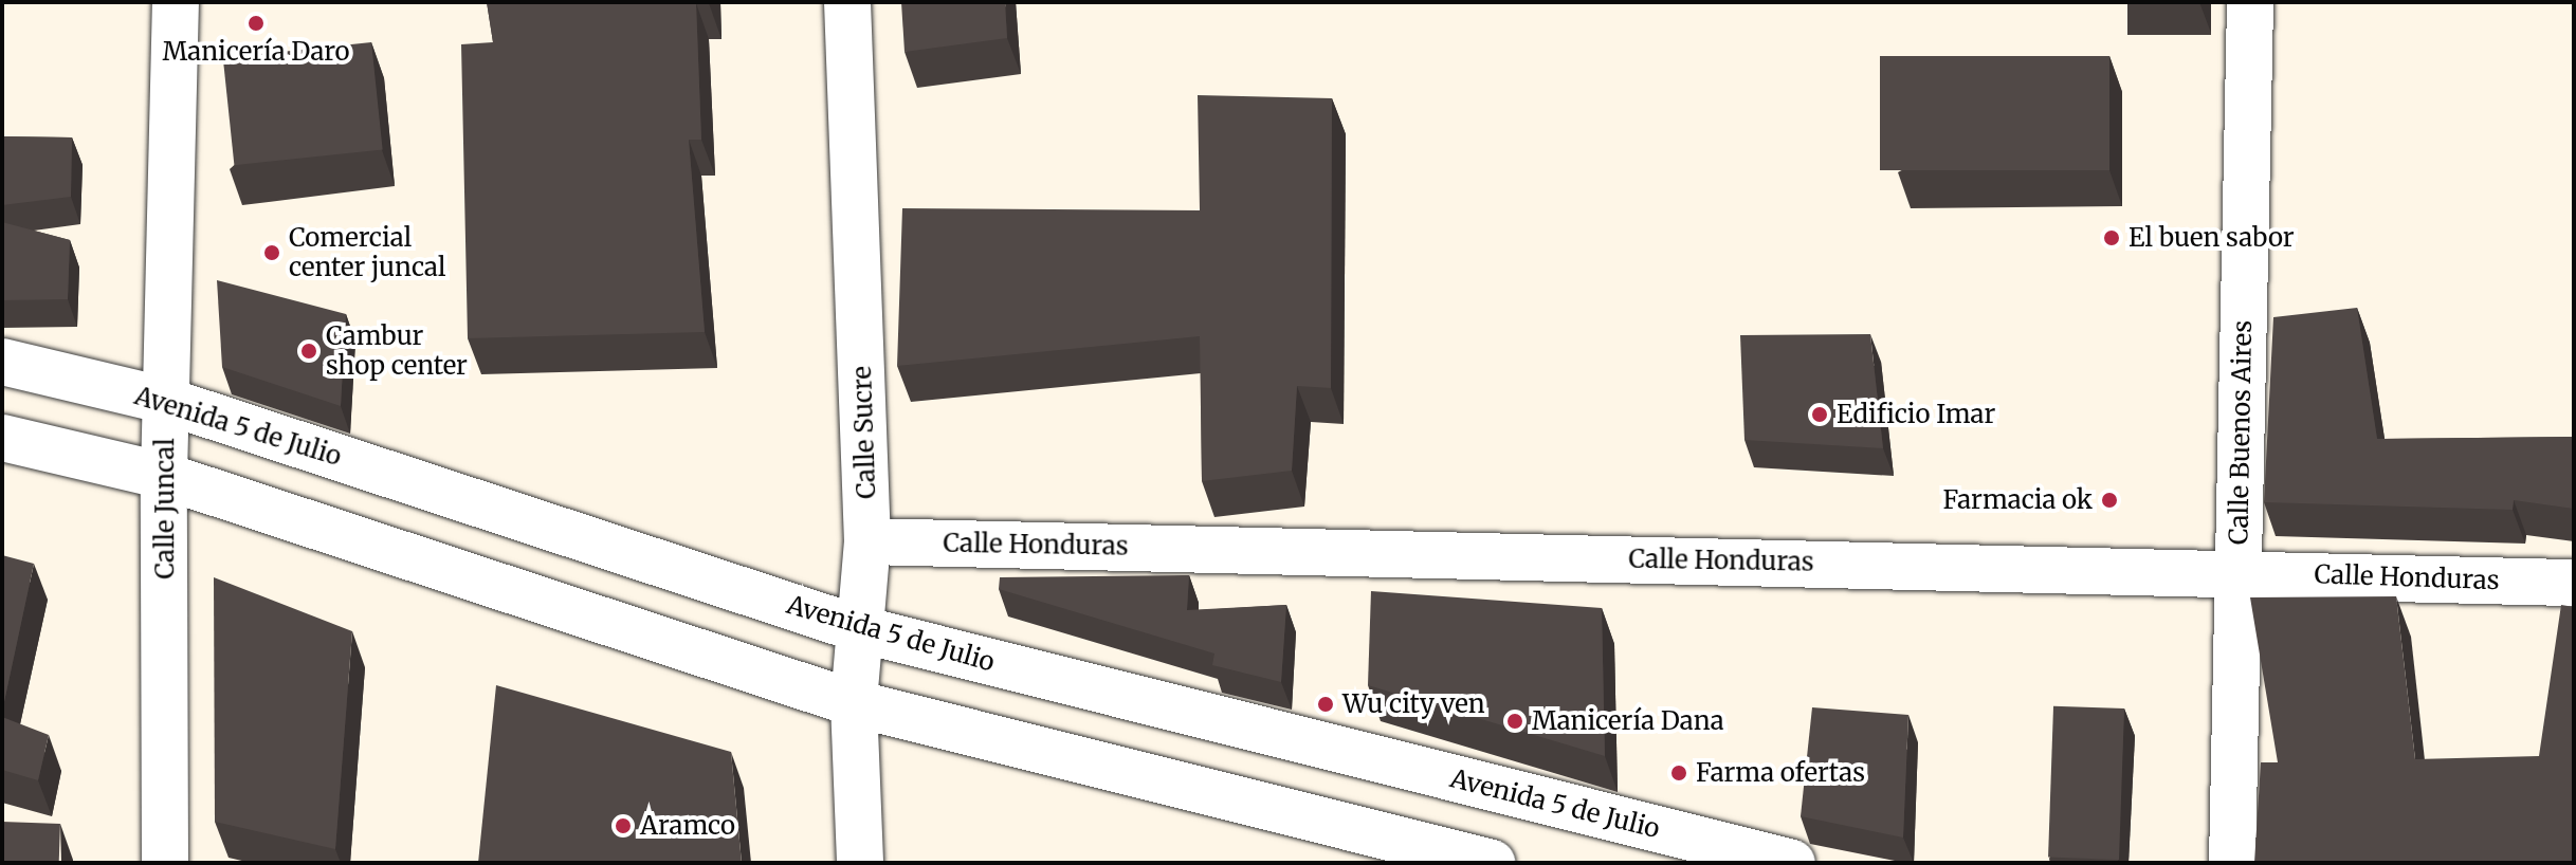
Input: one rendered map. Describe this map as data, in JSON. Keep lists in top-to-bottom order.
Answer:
{
  "streets": {
    "street": [
      "Avenida 5 de Julio",
      "Calle Sucre",
      "Calle Buenos Aires",
      "Calle Juncal",
      "Calle Honduras"
    ]
  },
  "crossings": [
    ["Avenida 5 de Julio", "Calle Sucre"],
    ["Avenida 5 de Julio", "Calle Juncal"],
    ["Calle Sucre", "Calle Honduras"],
    ["Calle Buenos Aires", "Calle Honduras"]
  ],
  "places": [
    "Manicería Daro",
    "El buen sabor",
    "Comercial center juncal",
    "Cambur shop center",
    "Edificio Imar",
    "Farmacia ok",
    "Wu city ven",
    "Manicería Dana",
    "Farma ofertas",
    "Aramco"
  ]
}
